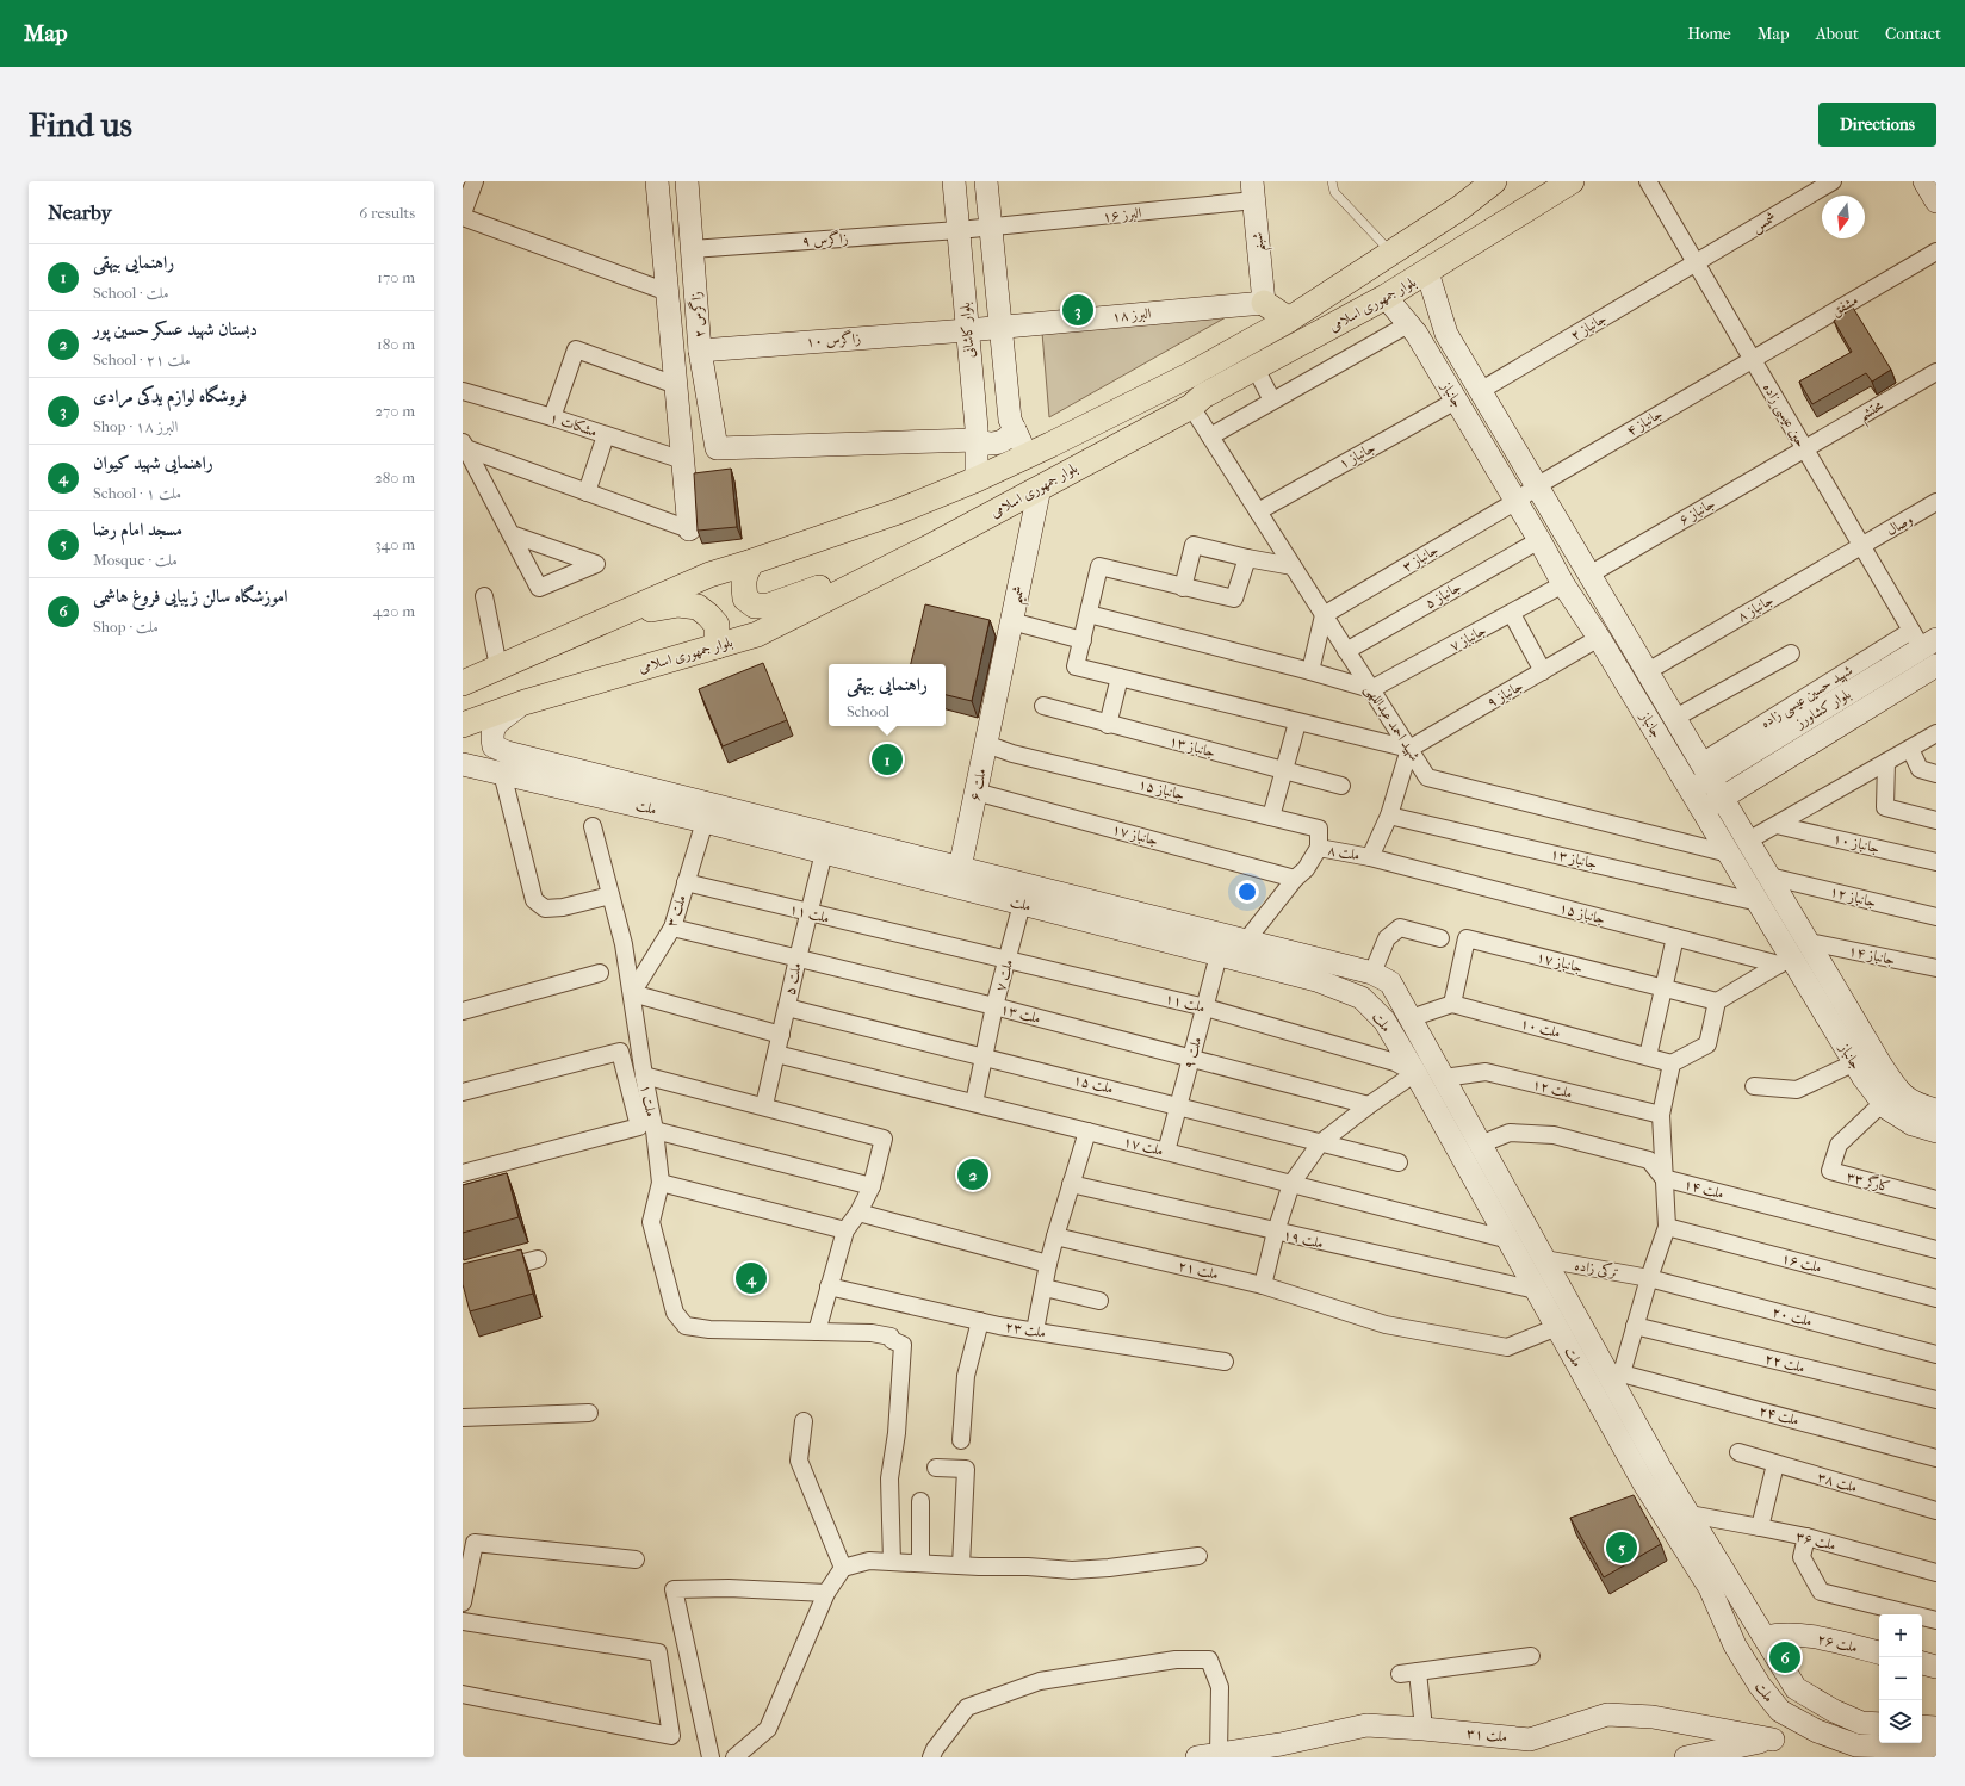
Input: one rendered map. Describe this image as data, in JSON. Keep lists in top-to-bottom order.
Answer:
{
  "streets": {
    "main road": [
      "شبنم",
      "بلوار جمهوری اسلامی",
      "زاگرس ۲",
      "البرز ۱۸",
      "بلوار کاشانی",
      "زاگرس ۱۰",
      "جانباز",
      "شمیم",
      "بلوار کشاورز",
      "ملت ۶",
      "ملت",
      "ملت ۲۶",
      "ملت ۳۱"
    ],
    "street": [
      "البرز ۱۶",
      "شمس",
      "زاگرس ۹",
      "مشفق",
      "جانباز ۲",
      "محتشم",
      "حین عیسی زاده",
      "جانباز ۴",
      "مشکات ۱",
      "جانباز ۱",
      "جانباز ۶",
      "وصال",
      "جانباز ۳",
      "جانباز ۵",
      "جانباز ۸",
      "جانباز ۷",
      "جانباز ۹",
      "شهید احمد عبداللهی",
      "جانباز ۱۳",
      "جانباز ۱۵",
      "جانباز ۱۷",
      "جانباز ۱۰",
      "ملت ۸",
      "جانباز ۱۲",
      "ملت ۳",
      "ملت ۱۱",
      "جانباز ۱۴",
      "ملت ۷",
      "ملت ۵",
      "ملت ۱۳",
      "ملت ۱۰",
      "ملت ۹",
      "ملت ۱۵",
      "ملت ۱۲",
      "ملت ۱",
      "ملت ۱۷",
      "کارگر ۳۳",
      "ملت ۱۴",
      "ملت ۱۹",
      "ملت ۱۶",
      "ترکی زاده",
      "ملت ۲۱",
      "ملت ۲۰",
      "ملت ۲۳",
      "ملت ۲۲",
      "ملت ۲۴",
      "ملت ۳۸",
      "ملت ۳۶"
    ]
  },
  "crossings": [
    ["البرز ۱۶", "زاگرس ۹"],
    ["البرز ۱۶", "شبنم"],
    ["البرز ۱۶", "بلوار کاشانی"],
    ["شمس", "جانباز ۲"],
    ["شمس", "حین عیسی زاده"],
    ["زاگرس ۹", "زاگرس ۲"],
    ["زاگرس ۹", "بلوار کاشانی"],
    ["شبنم", "البرز ۱۸"],
    ["بلوار جمهوری اسلامی", "بلوار کاشانی"],
    ["بلوار جمهوری اسلامی", "جانباز"],
    ["بلوار جمهوری اسلامی", "شمیم"],
    ["بلوار جمهوری اسلامی", "شهید احمد عبداللهی"],
    ["مشفق", "حین عیسی زاده"],
    ["مشفق", "جانباز ۴"],
    ["زاگرس ۲", "بلوار کاشانی"],
    ["زاگرس ۲", "زاگرس ۱۰"],
    ["البرز ۱۸", "بلوار کاشانی"],
    ["البرز ۱۸", "زاگرس ۱۰"],
    ["جانباز ۲", "جانباز"],
    ["جانباز ۲", "حین عیسی زاده"],
    ["بلوار کاشانی", "زاگرس ۱۰"],
    ["جانباز", "جانباز ۴"],
    ["جانباز", "جانباز ۱"],
    ["جانباز", "جانباز ۶"],
    ["جانباز", "جانباز ۳"],
    ["جانباز", "جانباز ۵"],
    ["جانباز", "جانباز ۸"],
    ["جانباز", "جانباز ۷"],
    ["جانباز", "جانباز ۹"],
    ["جانباز", "بلوار کشاورز"],
    ["جانباز", "شهید احمد عبداللهی"],
    ["جانباز", "جانباز ۱۳"],
    ["جانباز", "جانباز ۱۵"],
    ["جانباز", "جانباز ۱۲"],
    ["جانباز", "جانباز ۱۴"],
    ["جانباز", "کارگر ۳۳"],
    ["محتشم", "حین عیسی زاده"],
    ["محتشم", "جانباز ۶"],
    ["حین عیسی زاده", "جانباز ۴"],
    ["حین عیسی زاده", "جانباز ۶"],
    ["حین عیسی زاده", "وصال"],
    ["حین عیسی زاده", "جانباز ۸"],
    ["حین عیسی زاده", "بلوار کشاورز"],
    ["جانباز ۴", "جانباز ۳"],
    ["جانباز ۱", "شهید احمد عبداللهی"],
    ["وصال", "جانباز ۸"],
    ["جانباز ۳", "شهید احمد عبداللهی"],
    ["شمیم", "ملت ۶"],
    ["جانباز ۵", "شهید احمد عبداللهی"],
    ["جانباز ۷", "شهید احمد عبداللهی"],
    ["جانباز ۹", "شهید احمد عبداللهی"],
    ["جانباز ۹", "ملت ۸"],
    ["شهید احمد عبداللهی", "ملت ۸"],
    ["جانباز ۱۳", "ملت ۸"],
    ["ملت ۶", "جانباز ۱۵"],
    ["ملت ۶", "ملت"],
    ["ملت ۶", "جانباز ۱۷"],
    ["جانباز ۱۵", "ملت ۸"],
    ["ملت", "ملت ۸"],
    ["ملت", "ملت ۳"],
    ["ملت", "ملت ۱۱"],
    ["ملت", "ملت ۷"],
    ["ملت", "ملت ۵"],
    ["ملت", "ملت ۹"],
    ["ملت", "ملت ۱۲"],
    ["ملت", "ملت ۱۷"],
    ["ملت", "ملت ۱۹"],
    ["ملت", "ترکی زاده"],
    ["ملت", "ملت ۲۱"],
    ["ملت", "ملت ۲۴"],
    ["ملت", "ملت ۳۶"],
    ["ملت", "ملت ۲۶"],
    ["جانباز ۱۷", "ملت ۸"],
    ["جانباز ۱۷", "ملت ۱۰"],
    ["ملت ۳", "ملت ۱۱"],
    ["ملت ۳", "ملت ۱۳"],
    ["ملت ۳", "ملت ۱"],
    ["ملت ۱۱", "ملت ۷"],
    ["ملت ۱۱", "ملت ۵"],
    ["ملت ۱۱", "ملت ۹"],
    ["ملت ۷", "ملت ۱۳"],
    ["ملت ۷", "ملت ۱۵"],
    ["ملت ۷", "ملت ۱۷"],
    ["ملت ۵", "ملت ۱۳"],
    ["ملت ۵", "ملت ۱۵"],
    ["ملت ۵", "ملت ۱۷"],
    ["ملت ۱۳", "ملت ۹"],
    ["ملت ۹", "ملت ۱۵"],
    ["ملت ۹", "ملت ۱۷"],
    ["ترکی زاده", "ملت ۲۰"]
  ],
  "north": "bottom",
  "page": {
    "header": "Map",
    "nav": [
      "Home",
      "Map",
      "About",
      "Contact"
    ],
    "buttons": "Directions",
    "title": "Find us",
    "heading": ["Nearby", "6 results"],
    "list": [
      {
        "mark": "1",
        "name": "راهنمایی بیهقی",
        "note": "School · ملت",
        "value": "170 m"
      },
      {
        "mark": "2",
        "name": "دبستان شهید عسکر حسین پور",
        "note": "School · ملت ۲۱",
        "value": "180 m"
      },
      {
        "mark": "3",
        "name": "فروشگاه لوازم یدکی مرادی",
        "note": "Shop · البرز ۱۸",
        "value": "270 m"
      },
      {
        "mark": "4",
        "name": "راهنمایی شهید کیوان",
        "note": "School · ملت ۱",
        "value": "280 m"
      },
      {
        "mark": "5",
        "name": "مسجد امام رضا",
        "note": "Mosque · ملت",
        "value": "340 m"
      },
      {
        "mark": "6",
        "name": "اموزشگاه سالن زیبایی فروغ هاشمی",
        "note": "Shop · ملت",
        "value": "420 m"
      }
    ],
    "pins": [
      "3",
      "1",
      "2",
      "4",
      "5",
      "6"
    ],
    "popup": ["راهنمایی بیهقی", "School"],
    "map_buttons": ["+", "−"]
  }
}
